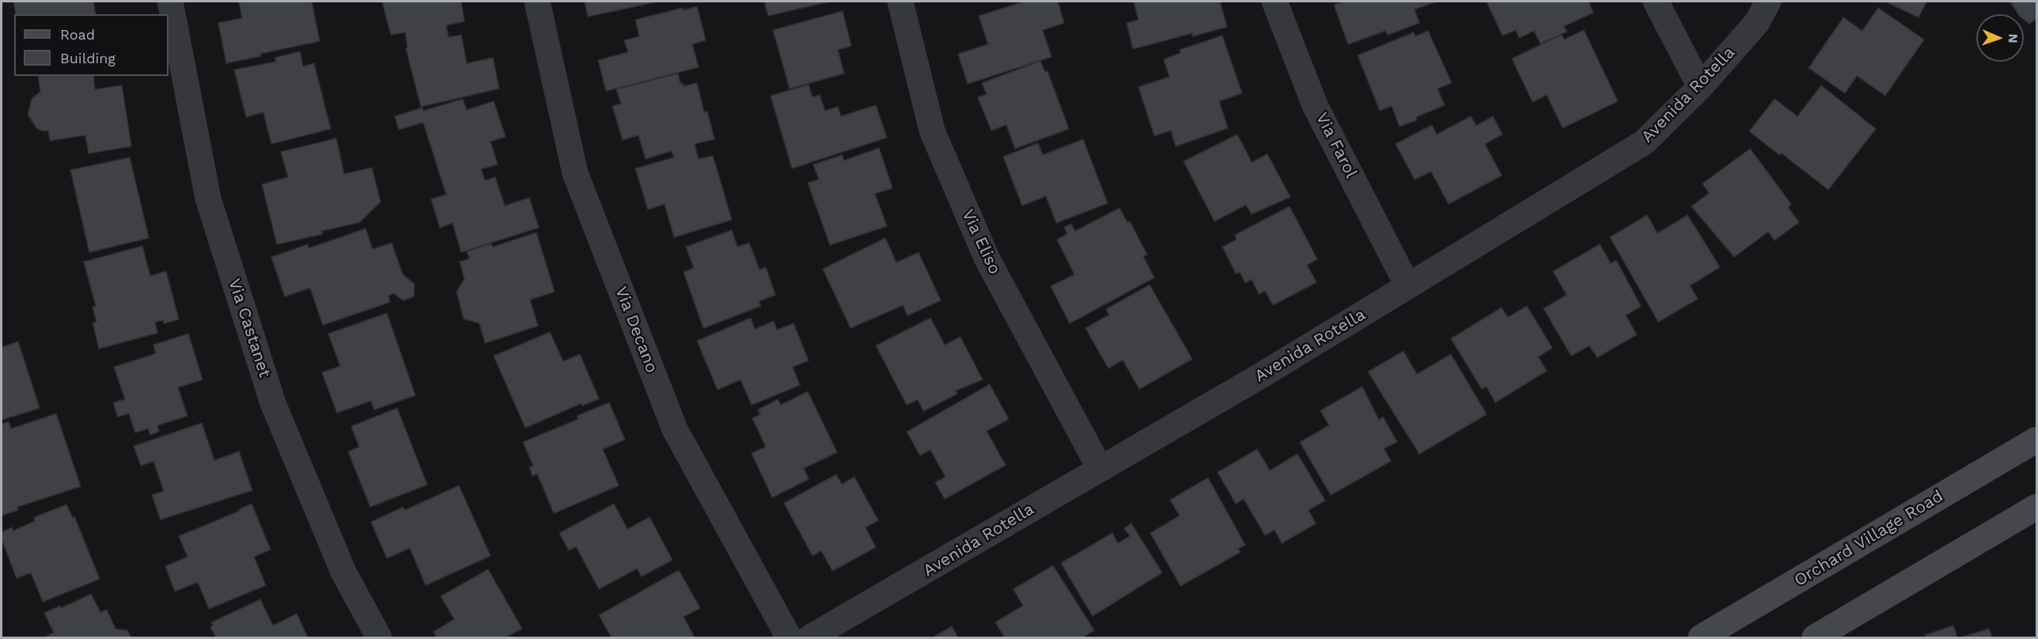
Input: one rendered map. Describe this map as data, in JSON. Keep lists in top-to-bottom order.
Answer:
{
  "streets": {
    "main road": ["Orchard Village Road"],
    "street": [
      "Avenida Rotella",
      "Via Farol",
      "Via Eliso",
      "Via Castanet",
      "Via Decano"
    ]
  },
  "crossings": [
    ["Avenida Rotella", "Via Farol"],
    ["Avenida Rotella", "Via Eliso"]
  ],
  "legend": ["Road", "Building"],
  "north": "right"
}
